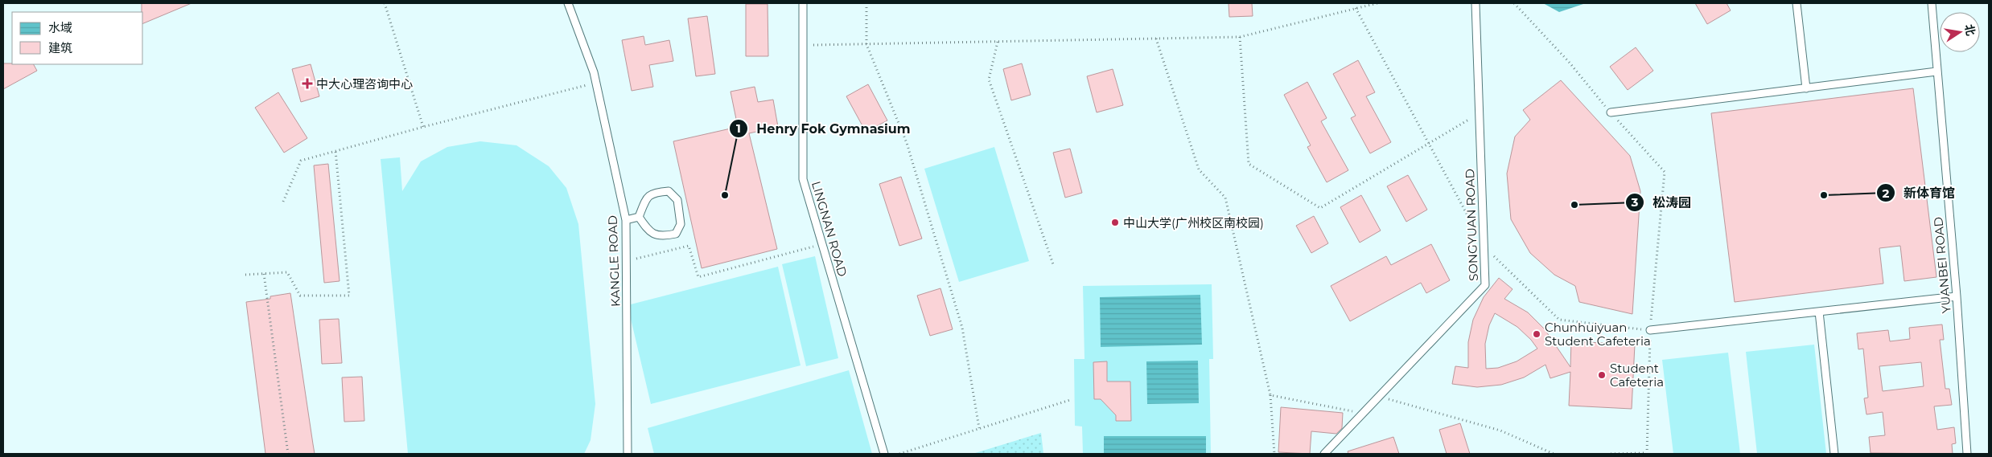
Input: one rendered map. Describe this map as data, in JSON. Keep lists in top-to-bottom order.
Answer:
{
  "streets": {
    "lane": [
      "SONGYUAN ROAD",
      "LINGNAN ROAD",
      "KANGLE ROAD",
      "YUANBEI ROAD"
    ]
  },
  "places": {
    "health": ["中大心理咨询中心"],
    "other": [
      "Henry Fok Gymnasium",
      "新体育馆",
      "松涛园",
      "中山大学(广州校区南校园)",
      "Chunhuiyuan Student Cafeteria",
      "Student Cafeteria"
    ]
  },
  "legend": ["水域", "建筑"],
  "north": "right"
}
